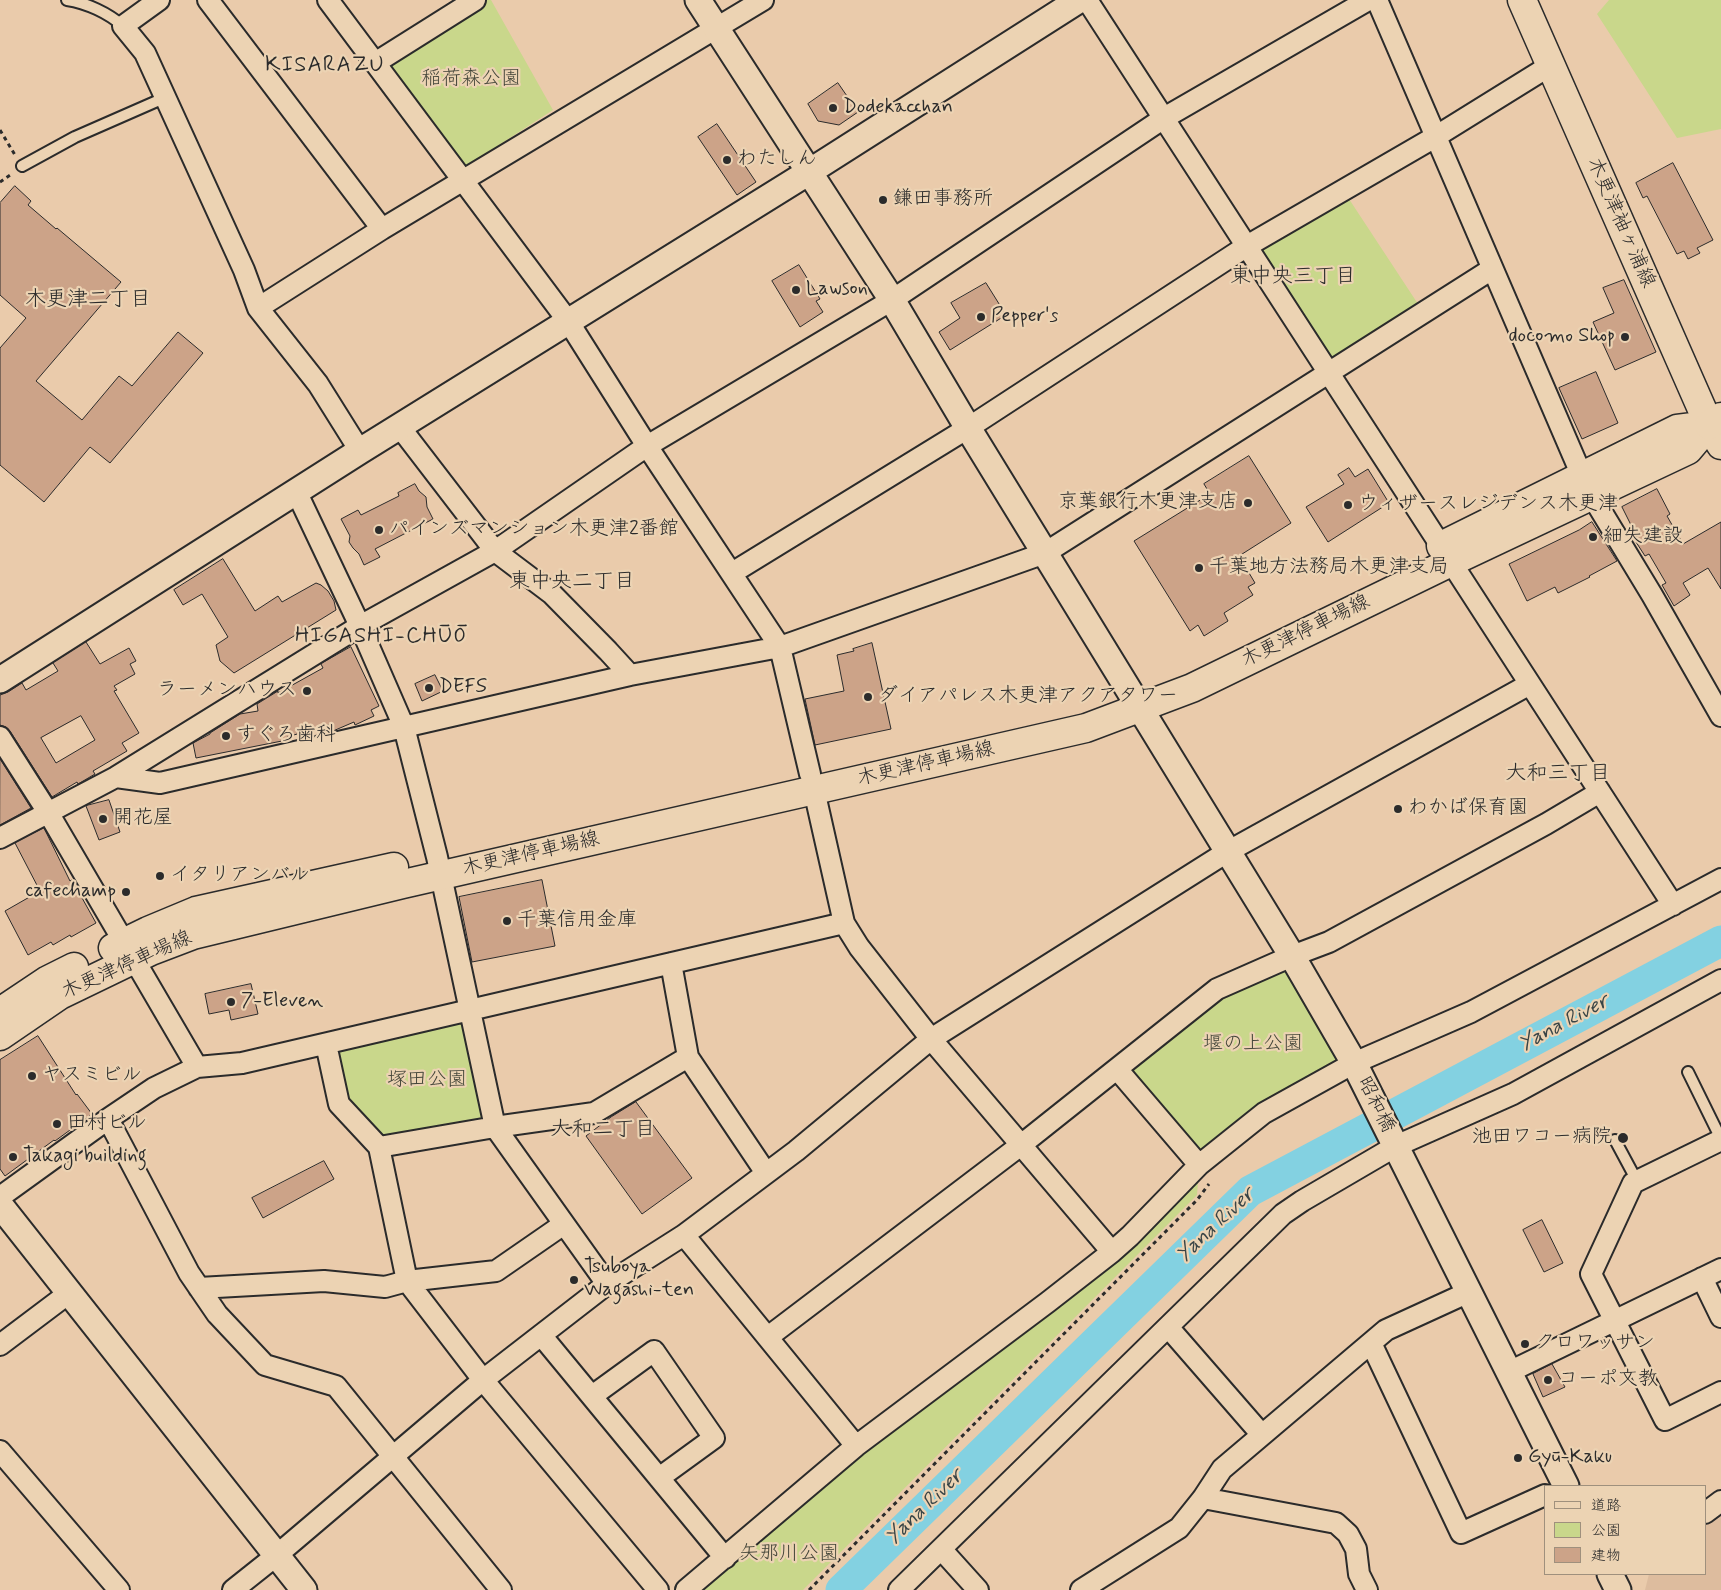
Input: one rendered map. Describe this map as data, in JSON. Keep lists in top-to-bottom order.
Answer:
{
  "streets": {
    "main road": ["木更津袖ヶ浦線", "木更津停車場線"],
    "street": ["昭和橋"]
  },
  "crossings": [
    ["木更津袖ヶ浦線", "木更津停車場線"],
    ["木更津停車場線", "昭和橋"]
  ],
  "districts": [
    "KISARAZU",
    "東中央三丁目",
    "木更津二丁目",
    "東中央二丁目",
    "HIGASHI-CHŪŌ",
    "大和三丁目",
    "大和二丁目"
  ],
  "water": ["Yana River"],
  "parks": [
    "稲荷森公園",
    "堰の上公園",
    "塚田公園",
    "矢那川公園"
  ],
  "places": [
    "Dodekacchan",
    "わたしん",
    "鎌田事務所",
    "Lawson",
    "Pepper's",
    "docomo Shop",
    "京葉銀行木更津支店",
    "ウィザースレジデンス木更津",
    "パインズマンション木更津2番館",
    "細失建設",
    "千葉地方法務局木更津支局",
    "DEFS",
    "ラーメンハウス",
    "ダイアパレス木更津アクアタワー",
    "すぐろ歯科",
    "わかば保育園",
    "開花屋",
    "イタリアンバル",
    "cafechamp",
    "千葉信用金庫",
    "7-Eleven",
    "ヤスミビル",
    "田村ビル",
    "池田ワコー病院",
    "Takagi building",
    "Tsuboya Wagashi-ten",
    "クロワッサン",
    "コーポ文教",
    "Gyū-Kaku"
  ],
  "legend": ["道路", "公園", "建物"]
}
